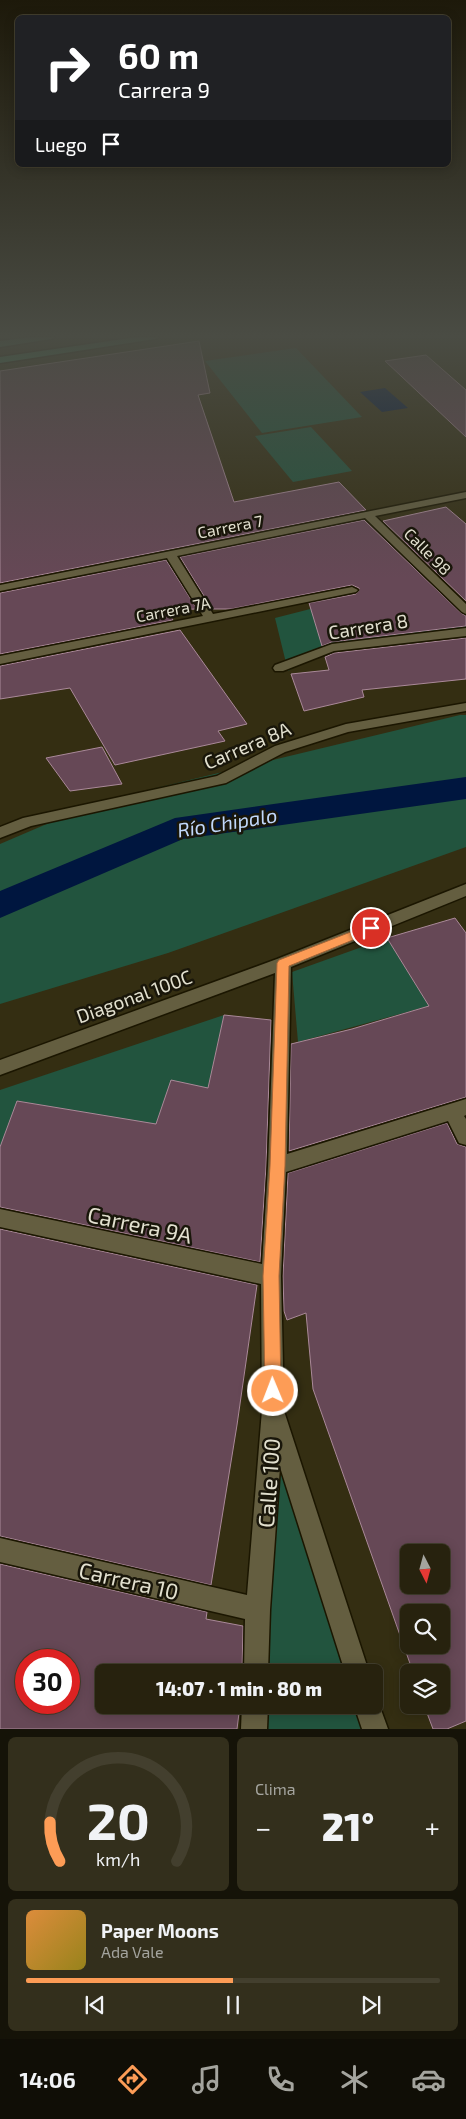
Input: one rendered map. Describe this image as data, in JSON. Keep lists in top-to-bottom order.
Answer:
{
  "streets": {
    "street": [
      "Carrera 7",
      "Calle 98",
      "Carrera 7A",
      "Carrera 8",
      "Carrera 8A",
      "Diagonal 100C",
      "Carrera 9A",
      "Calle 100",
      "Carrera 10"
    ]
  },
  "crossings": [
    ["Carrera 7", "Calle 98"],
    ["Diagonal 100C", "Calle 100"],
    ["Carrera 9A", "Calle 100"],
    ["Calle 100", "Carrera 10"]
  ],
  "water": ["Río Chipalo"],
  "north": "bottom",
  "page": {
    "turn": ["60 m", "Carrera 9"],
    "then": "Luego",
    "limit": "30",
    "trip": "14:07 · 1 min · 80 m",
    "tile": "Clima",
    "heat": ["−", "21°", "+"],
    "song": ["Paper Moons", "Ada Vale"],
    "tabs": "14:06",
    "gauge": ["20", "km/h"]
  }
}
